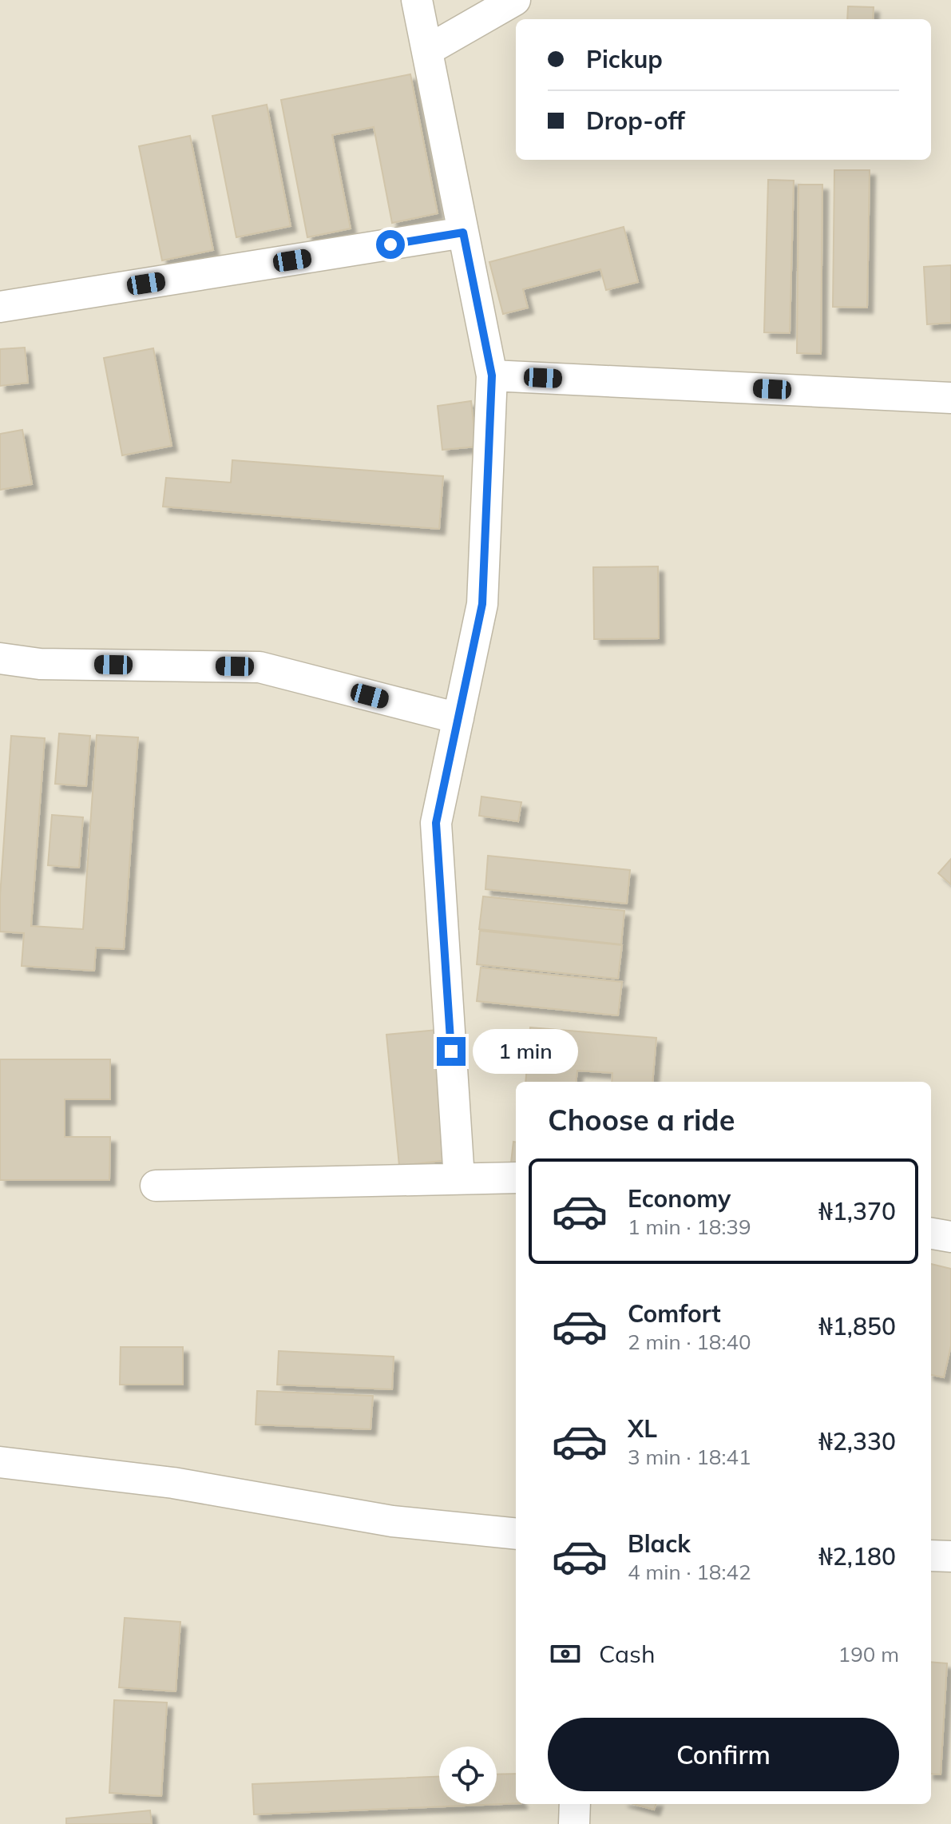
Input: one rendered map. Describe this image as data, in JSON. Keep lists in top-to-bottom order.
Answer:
{
  "page": {
    "banner": ["Pickup", "Drop-off"],
    "bubble": "1 min",
    "heading": "Choose a ride",
    "list": [
      {
        "name": "Economy",
        "note": "1 min · 18:39",
        "value": "₦1,370"
      },
      {
        "name": "Comfort",
        "note": "2 min · 18:40",
        "value": "₦1,850"
      },
      {
        "name": "XL",
        "note": "3 min · 18:41",
        "value": "₦2,330"
      },
      {
        "name": "Black",
        "note": "4 min · 18:42",
        "value": "₦2,180"
      }
    ],
    "pay": ["Cash", "190 m"],
    "buttons": "Confirm"
  }
}
